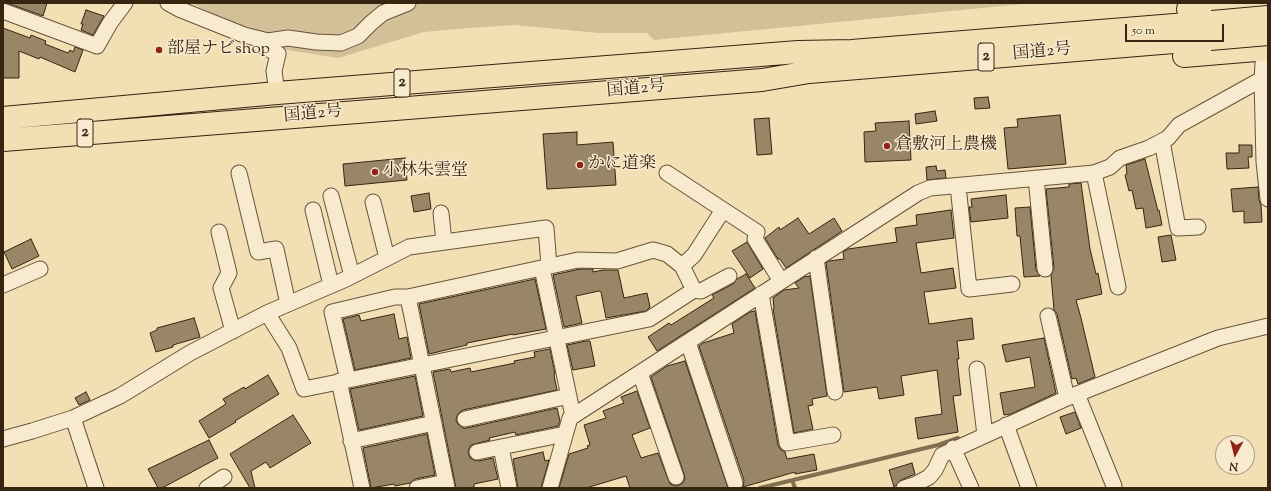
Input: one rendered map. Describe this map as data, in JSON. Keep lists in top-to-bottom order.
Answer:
{
  "streets": {
    "highway": ["国道2号", "2"]
  },
  "places": [
    "部屋ナビshop",
    "倉敷河上農機",
    "かに道楽",
    "小林朱雲堂"
  ],
  "scale_bar": "50 m",
  "north": "bottom"
}
